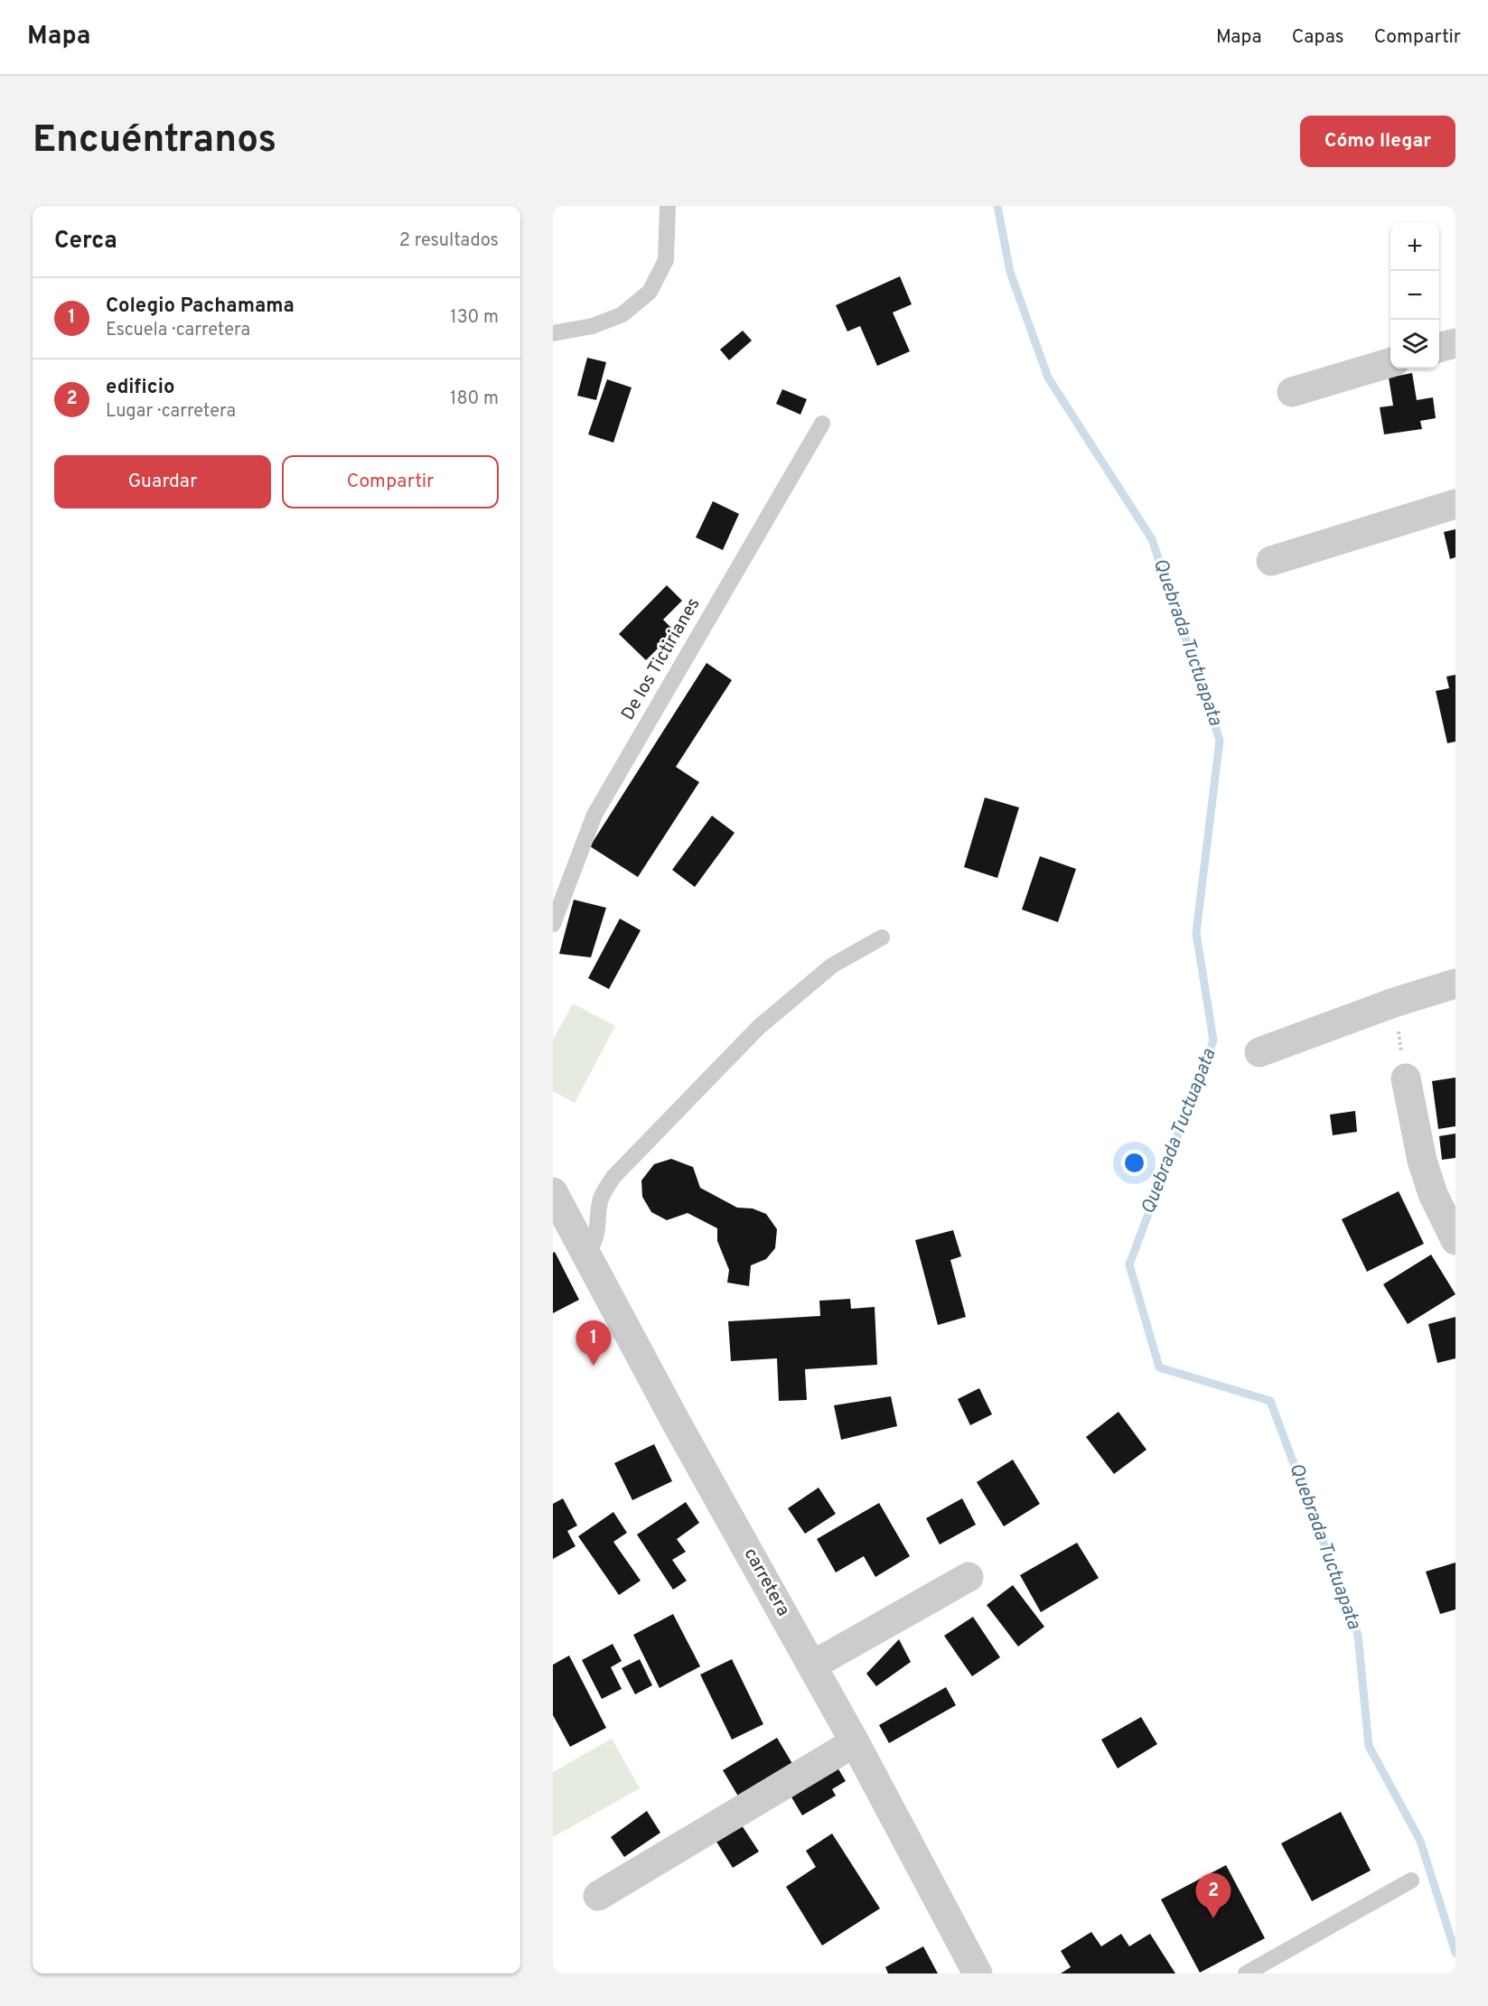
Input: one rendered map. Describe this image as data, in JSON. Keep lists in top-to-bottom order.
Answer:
{
  "streets": {
    "street": ["carretera"],
    "lane": ["De los Tictirianes"]
  },
  "water": ["Quebrada Tuctuapata"],
  "page": {
    "header": "Mapa",
    "nav": ["Mapa", "Capas", "Compartir"],
    "buttons": [
      "Cómo llegar",
      ["Guardar", "Compartir"]
    ],
    "title": "Encuéntranos",
    "heading": ["Cerca", "2 resultados"],
    "map_buttons": ["+", "−"],
    "list": [
      {
        "mark": "1",
        "name": "Colegio Pachamama",
        "note": "Escuela · carretera",
        "value": "130 m"
      },
      {
        "mark": "2",
        "name": "edificio",
        "note": "Lugar · carretera",
        "value": "180 m"
      }
    ],
    "pins": ["1", "2"]
  }
}
